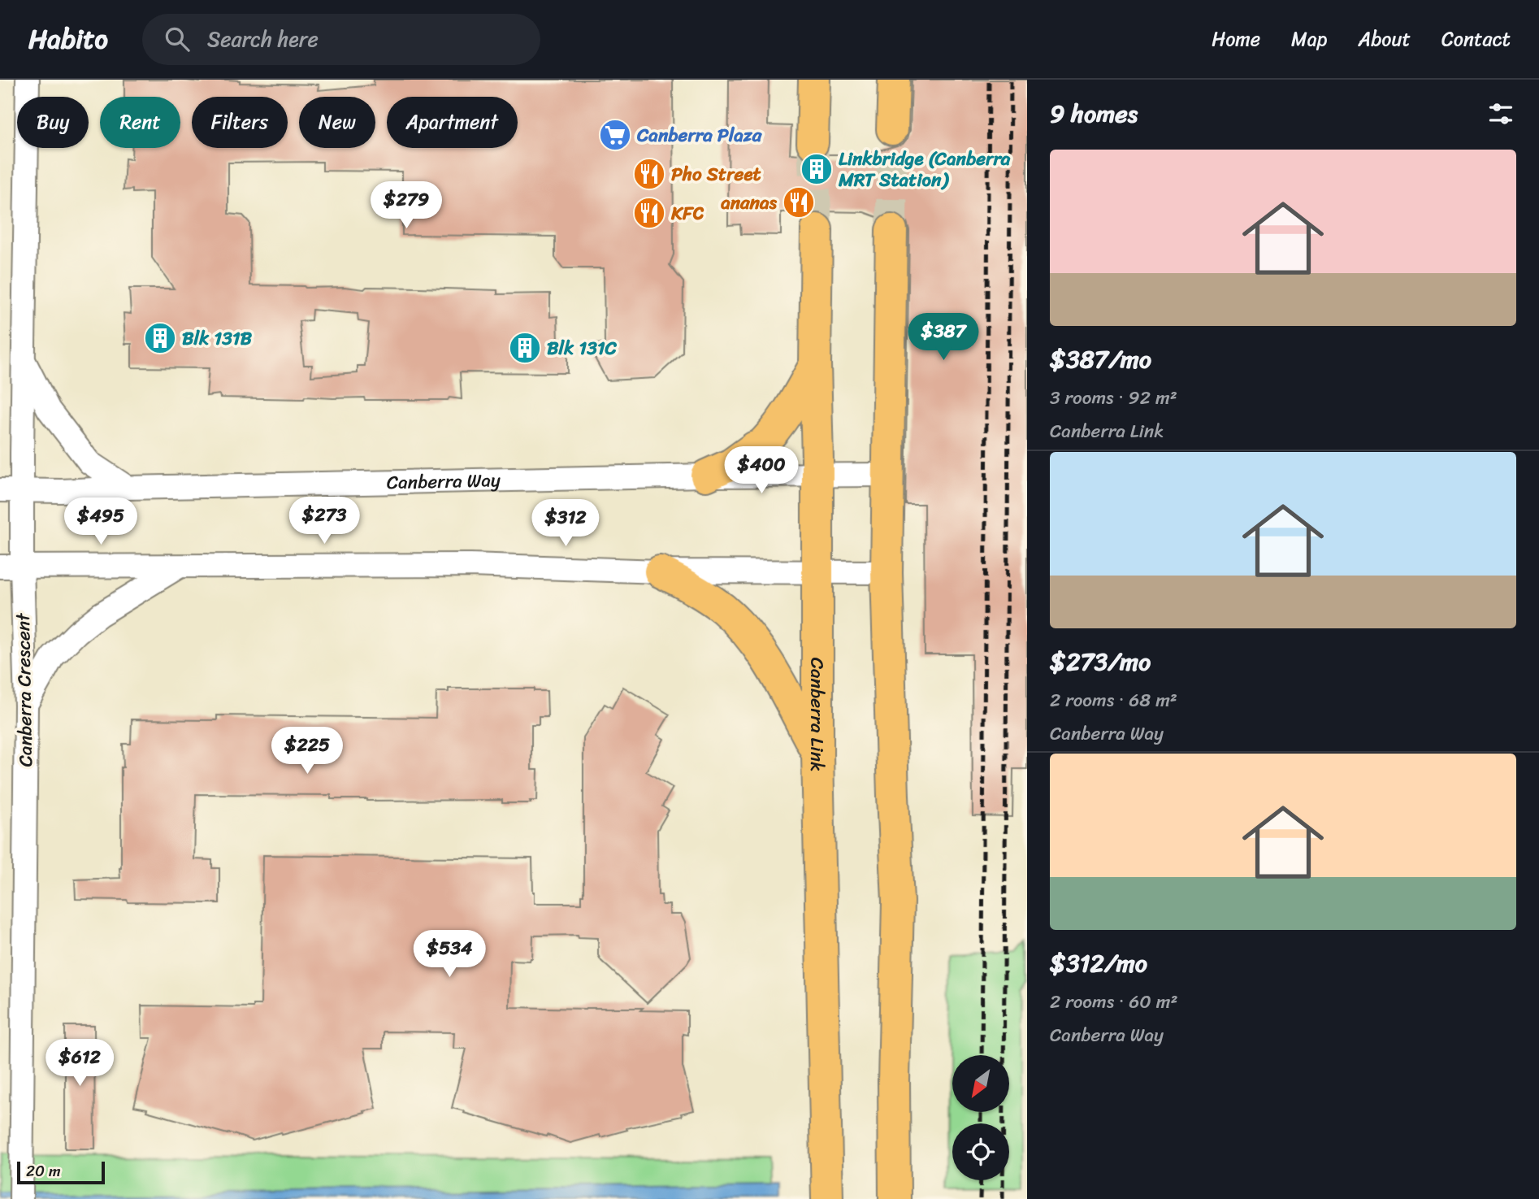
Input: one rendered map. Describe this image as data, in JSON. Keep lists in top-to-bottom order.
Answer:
{
  "streets": {
    "main road": ["Canberra Link"],
    "street": ["Canberra Way", "Canberra Crescent"]
  },
  "crossings": [
    ["Canberra Way", "Canberra Crescent"],
    ["Canberra Way", "Canberra Link"]
  ],
  "places": {
    "supermarket": ["Canberra Plaza"],
    "building": ["Linkbridge (Canberra MRT Station)", "Blk 131B", "Blk 131C"],
    "restaurant": ["Pho Street", "ananas", "KFC"]
  },
  "scale_bar": "20 m",
  "north": "bottom left",
  "page": {
    "header": "Habito",
    "search": "Search here",
    "nav": [
      "Home",
      "Map",
      "About",
      "Contact"
    ],
    "heading": "9 homes",
    "chip": [
      "Buy",
      "Rent",
      "Filters",
      "New",
      "Apartment"
    ],
    "list": [
      {
        "name": "$387/mo",
        "note": "3 rooms · 92 m² · Canberra Link"
      },
      {
        "name": "$273/mo",
        "note": "2 rooms · 68 m² · Canberra Way"
      },
      {
        "name": "$312/mo",
        "note": "2 rooms · 60 m² · Canberra Way"
      }
    ],
    "price": [
      "$279",
      "$387",
      "$400",
      "$273",
      "$495",
      "$312",
      "$225",
      "$534",
      "$612"
    ],
    "scale": "20 m"
  }
}
